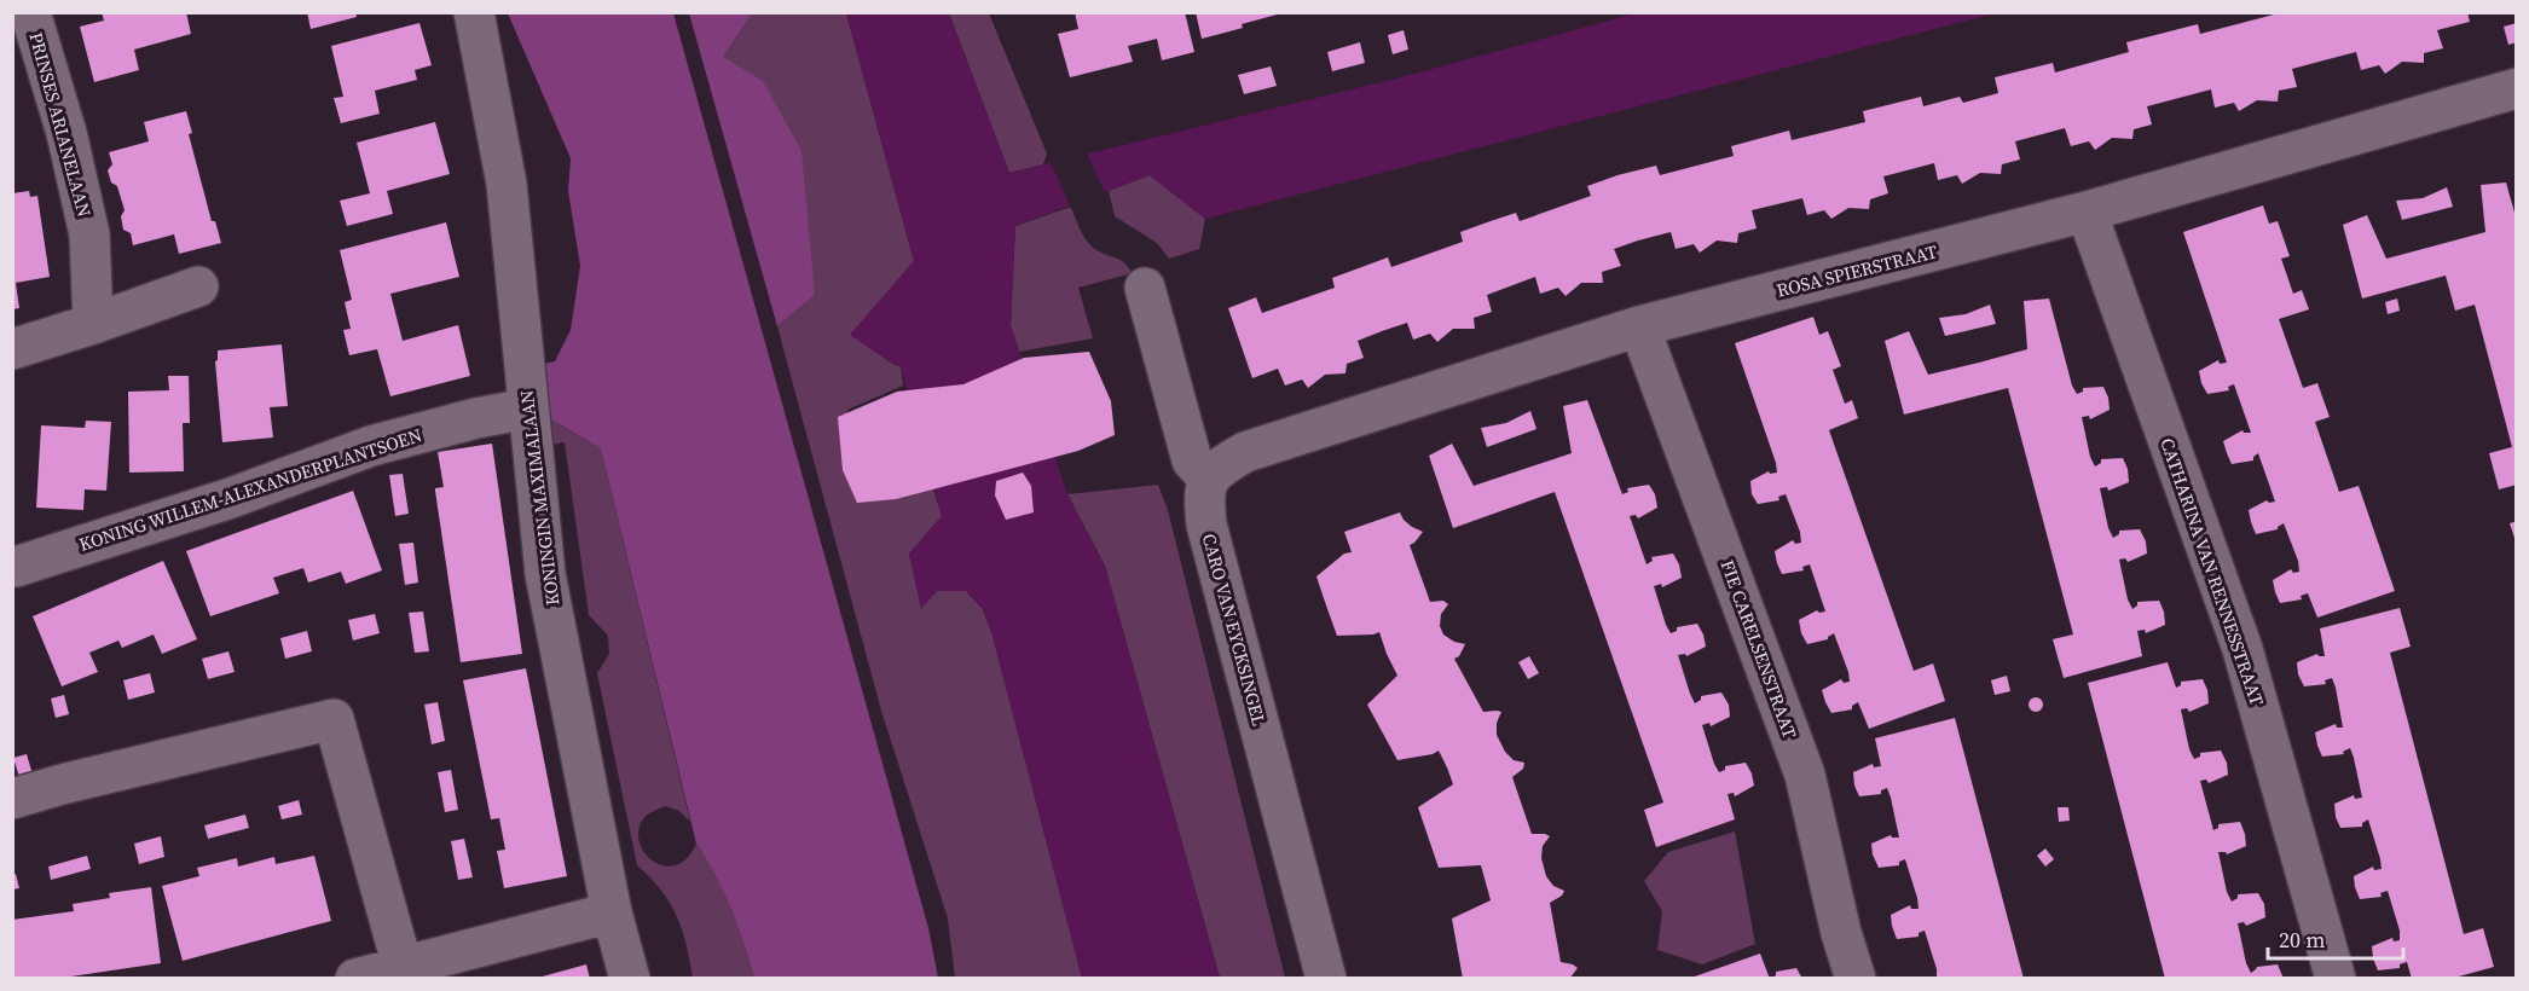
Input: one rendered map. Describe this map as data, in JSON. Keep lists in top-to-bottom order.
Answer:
{
  "streets": {
    "street": [
      "PRINSES ARIANELAAN",
      "ROSA SPIERSTRAAT",
      "KONING WILLEM-ALEXANDERPLANTSOEN",
      "KONINGIN MAXIMALAAN",
      "CATHARINA VAN RENNESSTRAAT",
      "CARO VAN EYCKSINGEL",
      "FIE CARELSENSTRAAT"
    ]
  },
  "crossings": [
    ["ROSA SPIERSTRAAT", "CATHARINA VAN RENNESSTRAAT"],
    ["ROSA SPIERSTRAAT", "CARO VAN EYCKSINGEL"],
    ["ROSA SPIERSTRAAT", "FIE CARELSENSTRAAT"],
    ["KONING WILLEM-ALEXANDERPLANTSOEN", "KONINGIN MAXIMALAAN"]
  ],
  "scale_bar": "20 m"
}
